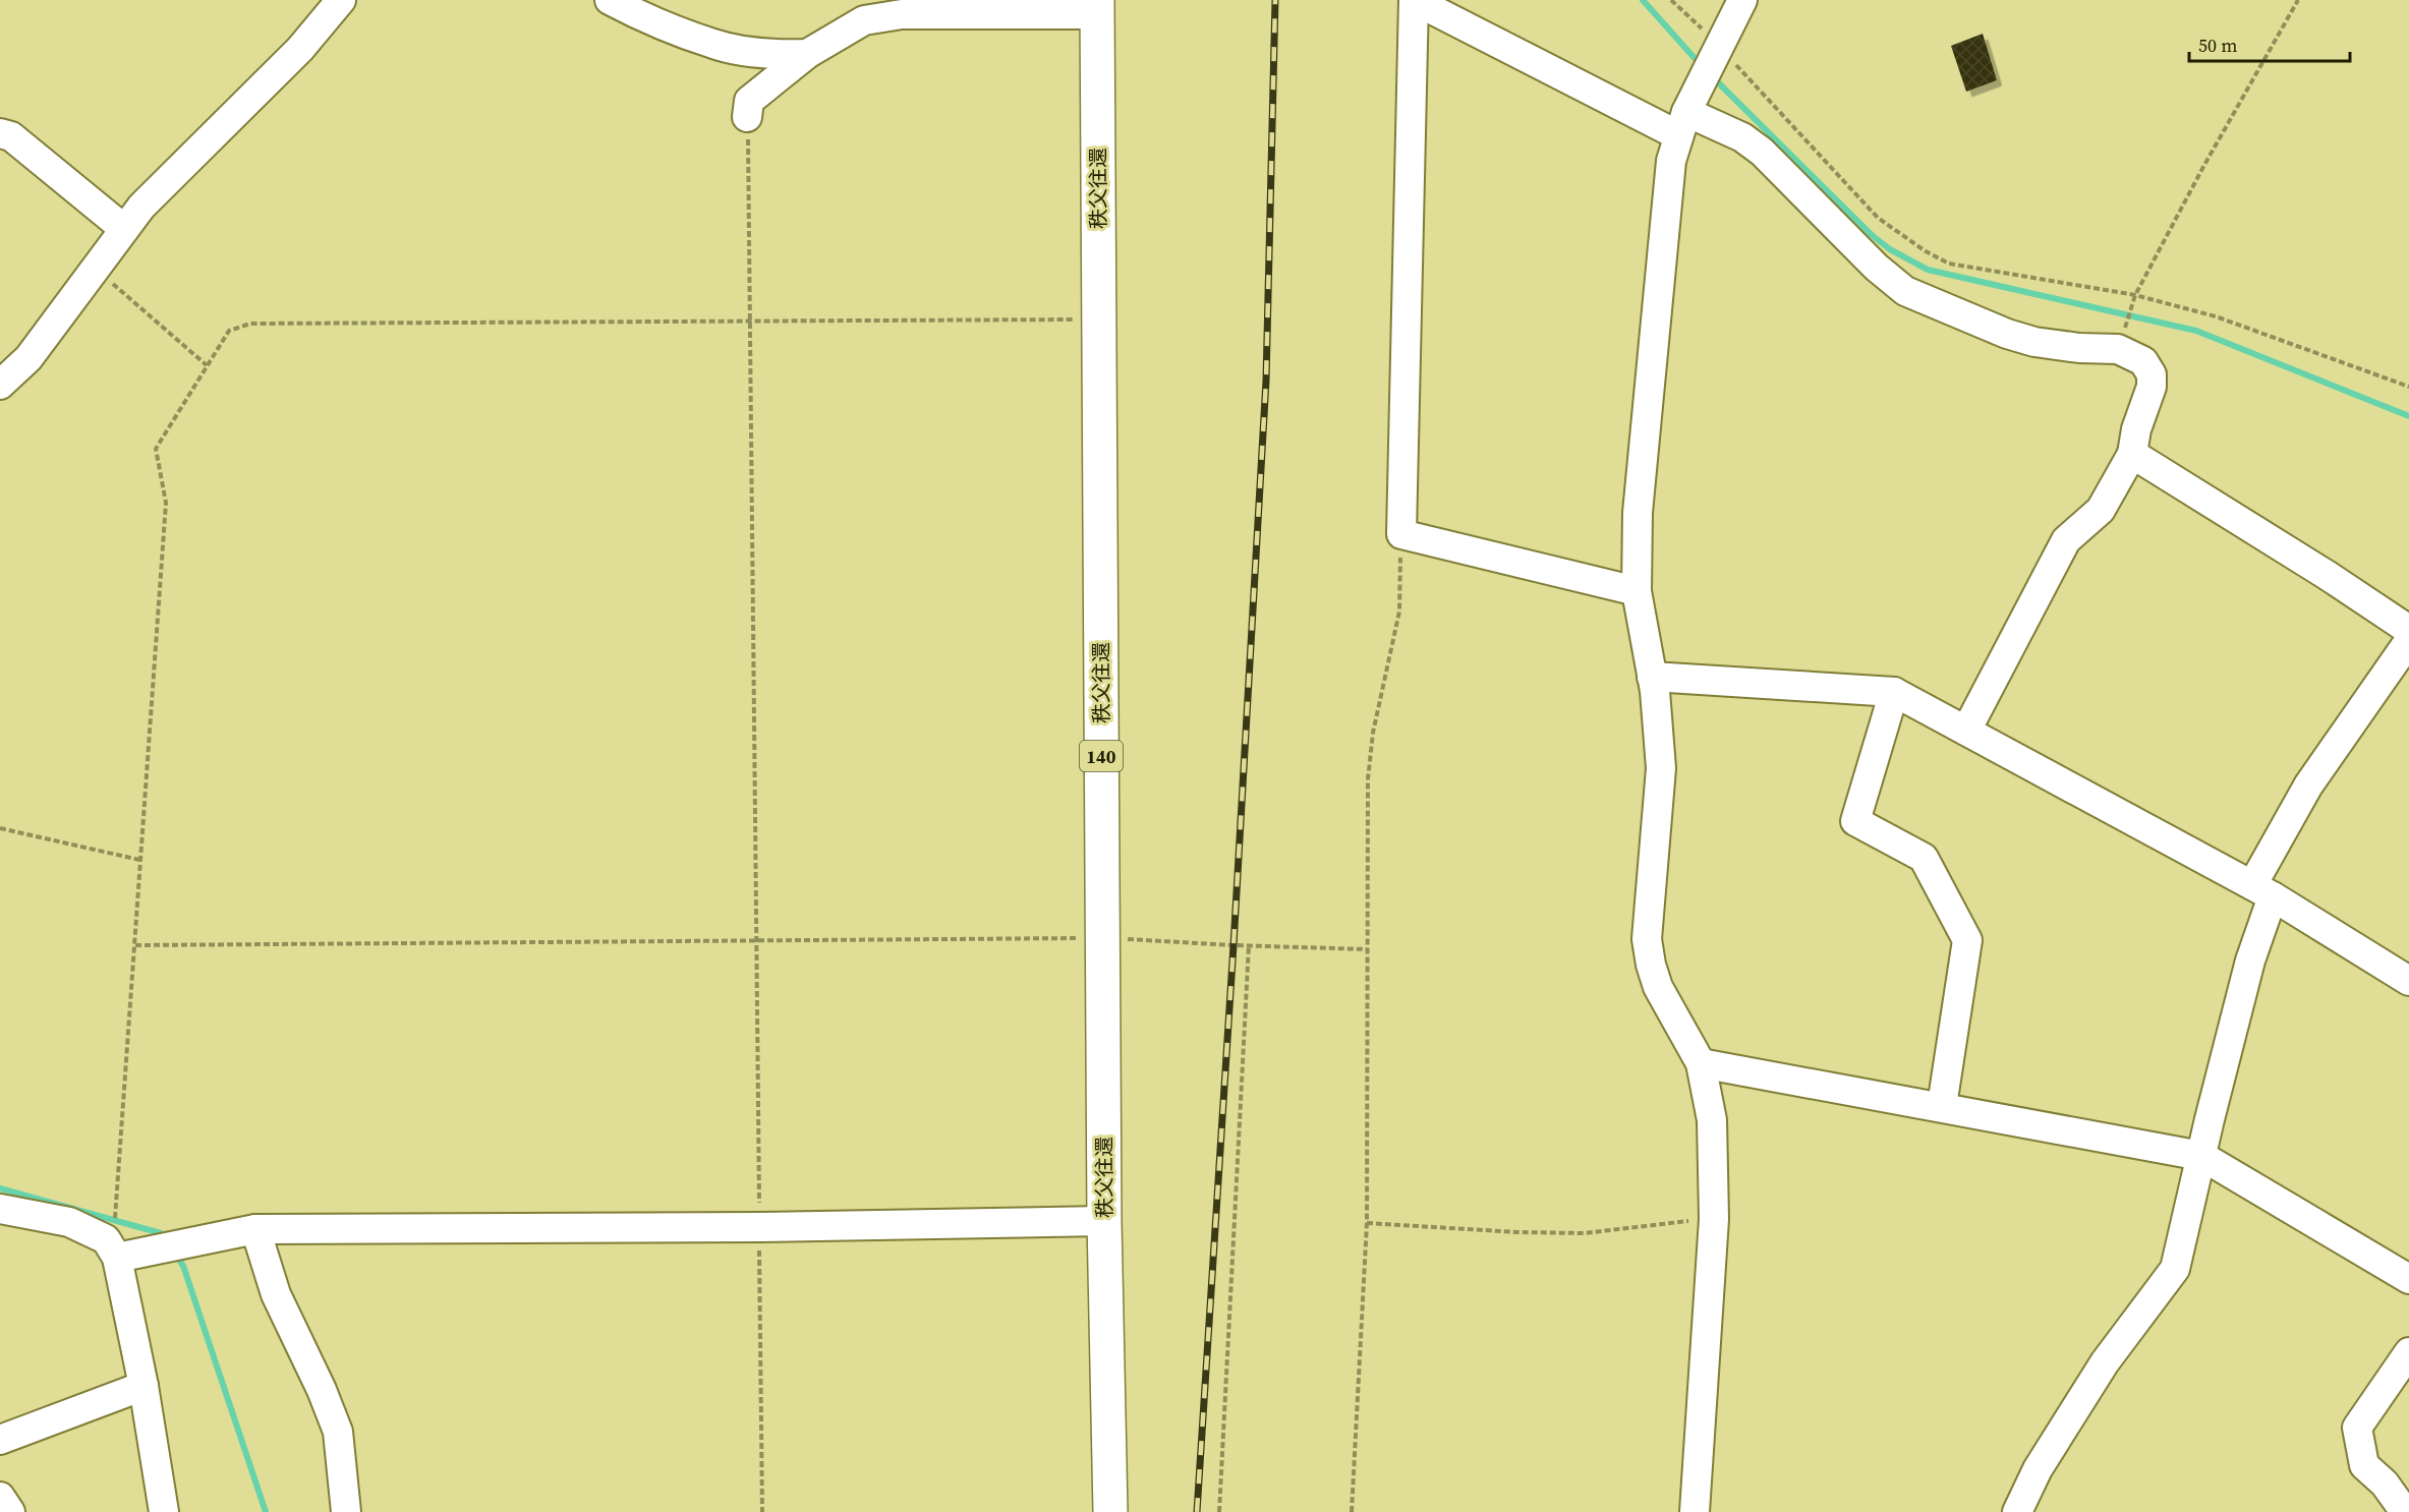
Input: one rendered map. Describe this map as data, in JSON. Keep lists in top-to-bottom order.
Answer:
{
  "streets": {
    "highway": ["秩父往還", "140"]
  },
  "scale_bar": "50 m"
}
